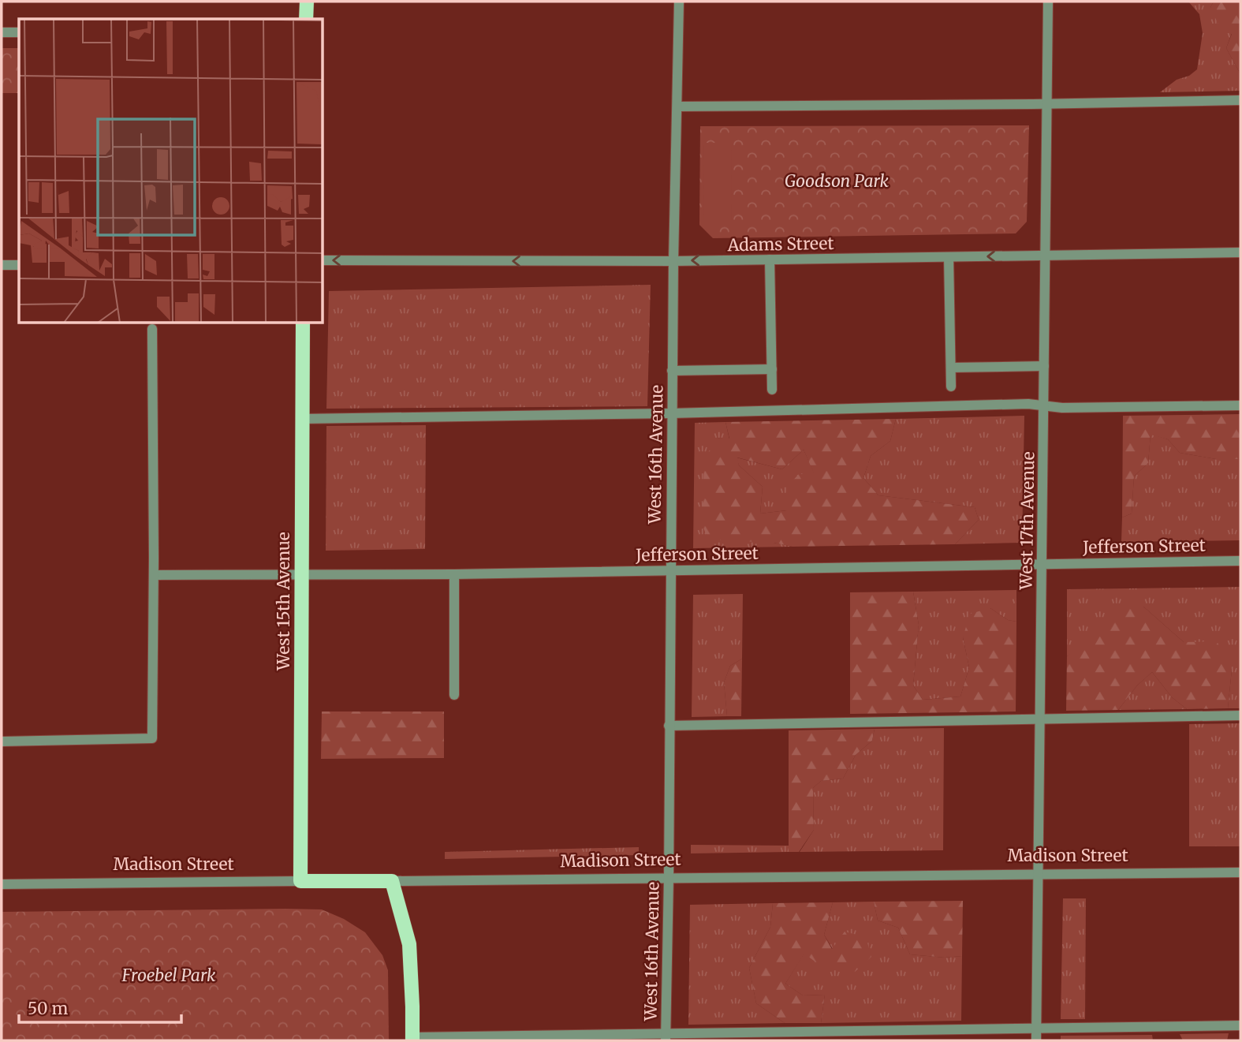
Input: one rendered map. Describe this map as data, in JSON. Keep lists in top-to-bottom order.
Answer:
{
  "streets": {
    "main road": ["West 15th Avenue", "Madison Street"],
    "street": [
      "Adams Street",
      "West 16th Avenue",
      "West 17th Avenue",
      "Jefferson Street"
    ]
  },
  "crossings": [
    ["Adams Street", "West 16th Avenue"],
    ["Adams Street", "West 17th Avenue"],
    ["West 16th Avenue", "Jefferson Street"],
    ["West 16th Avenue", "Madison Street"],
    ["West 17th Avenue", "Jefferson Street"],
    ["West 17th Avenue", "Madison Street"],
    ["Jefferson Street", "West 15th Avenue"],
    ["West 15th Avenue", "Madison Street"]
  ],
  "one_way": ["Adams Street"],
  "parks": ["Goodson Park", "Froebel Park"],
  "scale_bar": "50 m"
}
